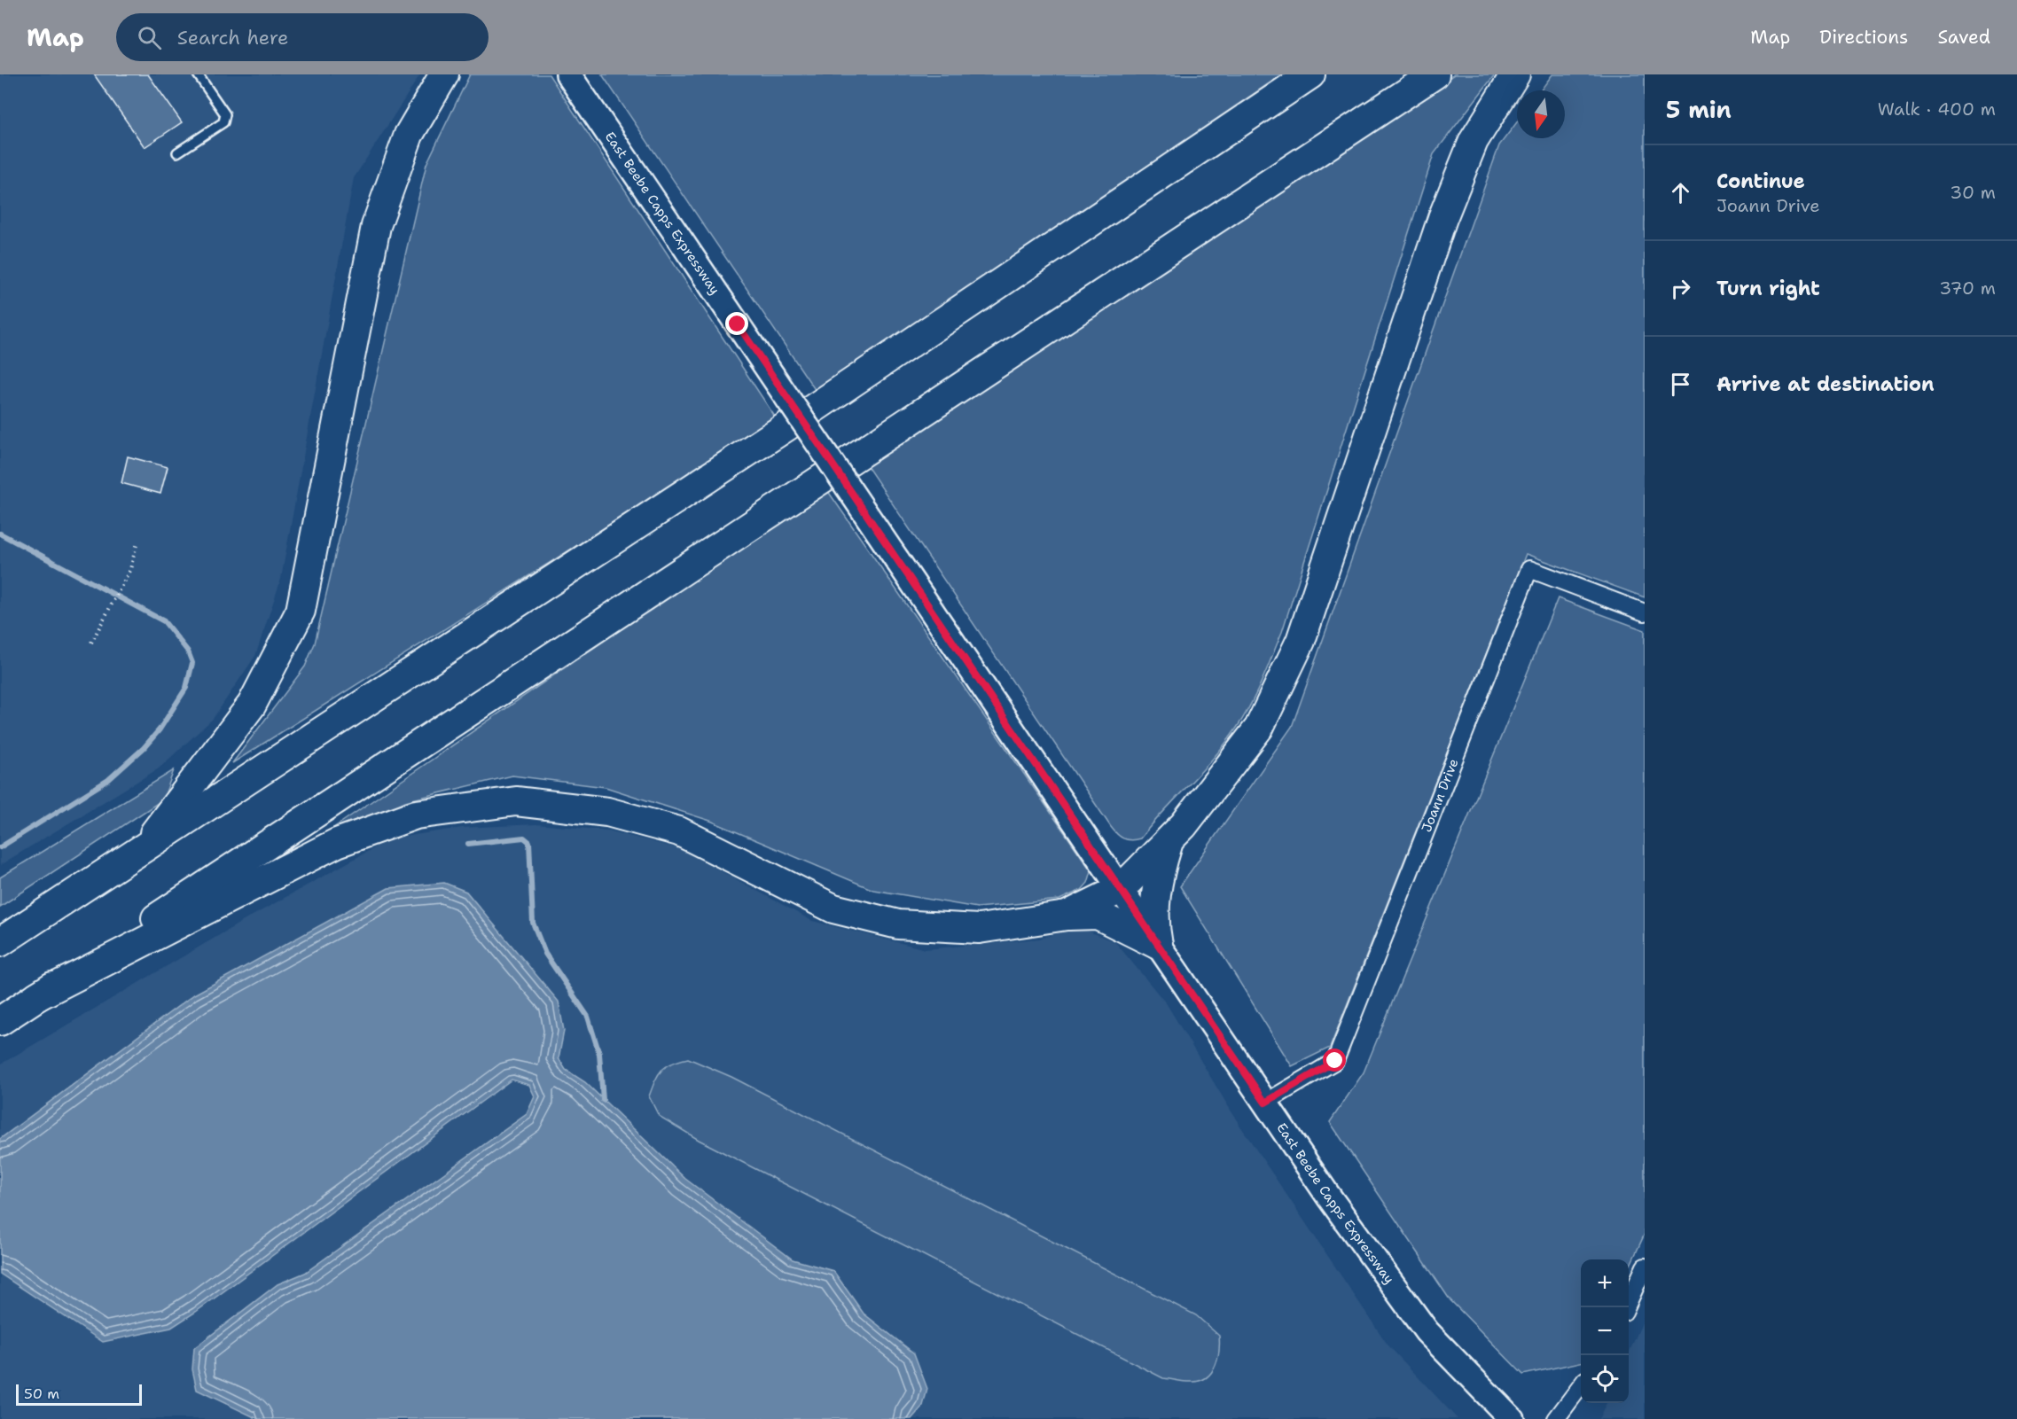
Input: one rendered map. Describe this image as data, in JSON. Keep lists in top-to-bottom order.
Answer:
{
  "streets": {
    "main road": ["East Beebe Capps Expressway"],
    "street": ["Joann Drive"]
  },
  "crossings": [
    ["East Beebe Capps Expressway", "Joann Drive"]
  ],
  "scale_bar": "50 m",
  "north": "bottom",
  "page": {
    "header": "Map",
    "search": "Search here",
    "nav": ["Map", "Directions", "Saved"],
    "heading": ["5 min", "Walk · 400 m"],
    "list": [
      ["Continue", "Joann Drive", "30 m"],
      ["Turn right", "370 m"],
      "Arrive at destination"
    ],
    "map_buttons": ["+", "−"],
    "scale": "50 m"
  }
}
